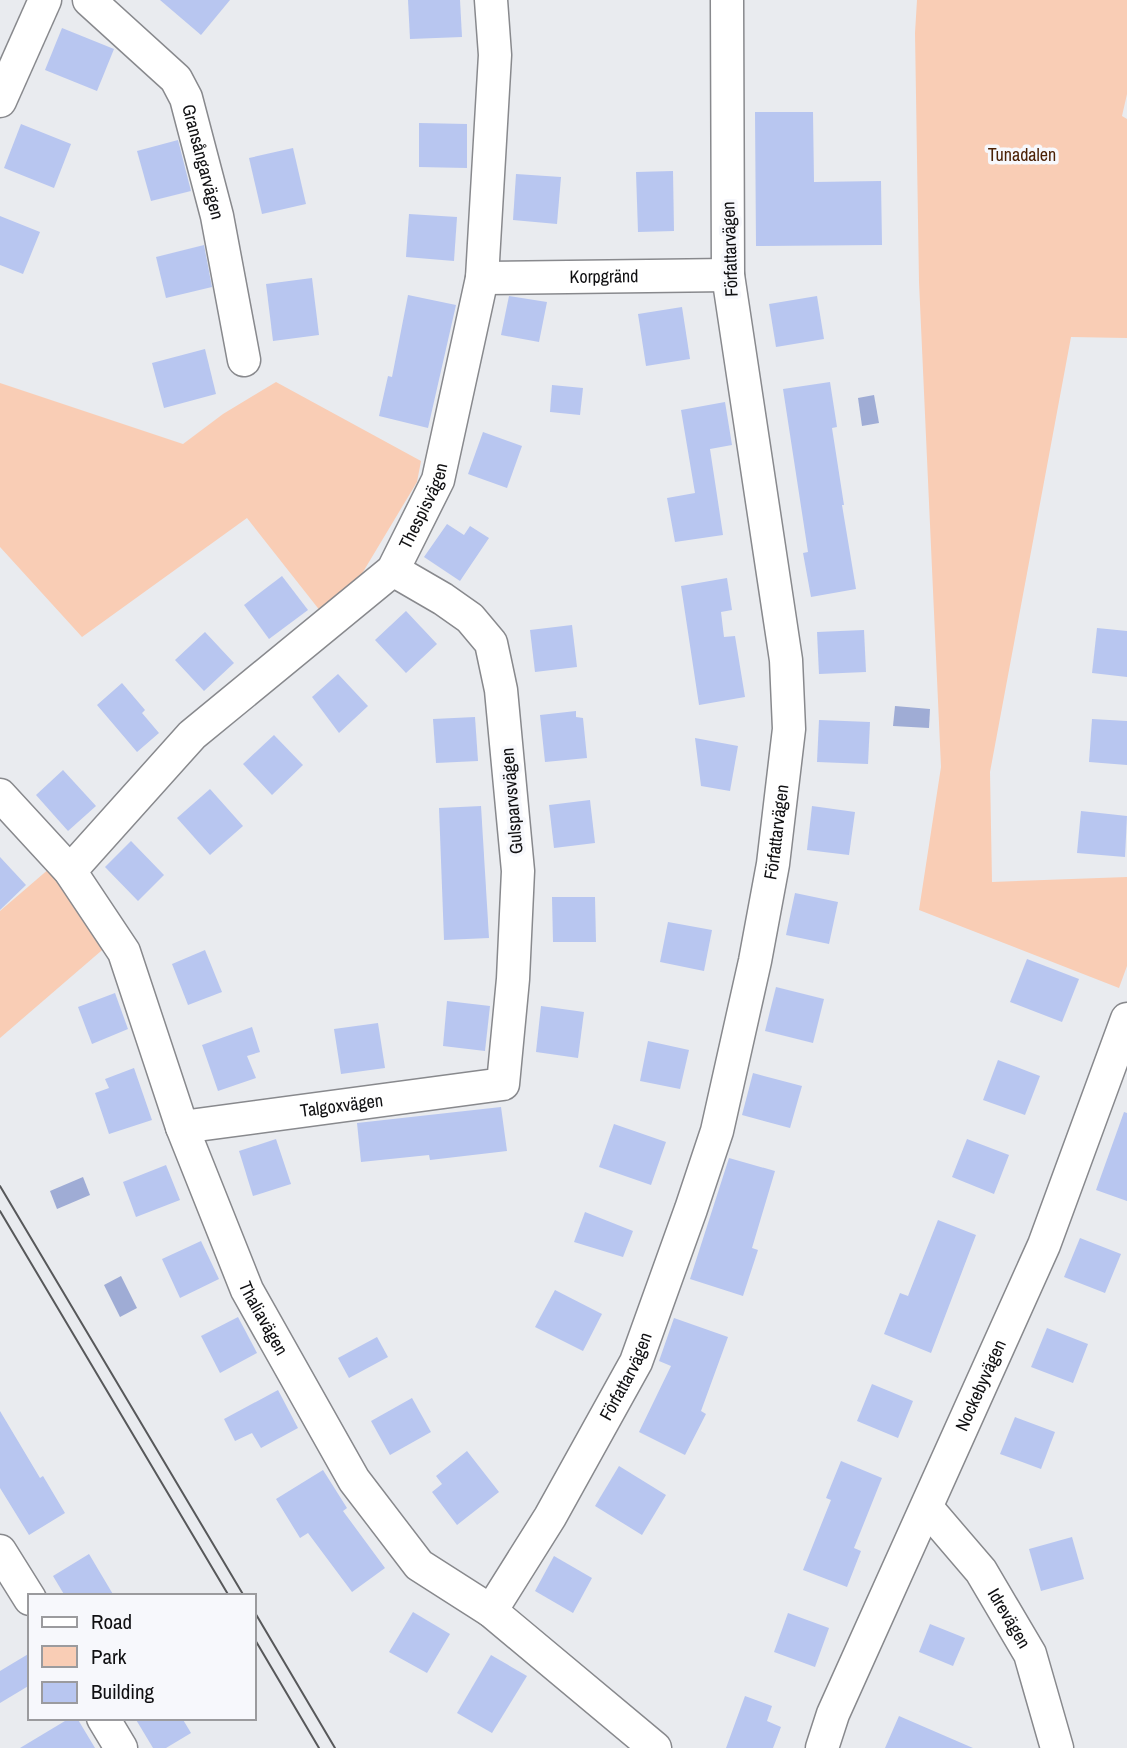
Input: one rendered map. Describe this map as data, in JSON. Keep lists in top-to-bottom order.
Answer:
{
  "streets": {
    "street": [
      "Gransångarvägen",
      "Författarvägen",
      "Korpgränd",
      "Thespisvägen",
      "Gulsparvsvägen",
      "Talgoxvägen",
      "Thaliavägen",
      "Nockebyvägen",
      "Idrevägen"
    ]
  },
  "crossings": [
    ["Författarvägen", "Korpgränd"],
    ["Författarvägen", "Thaliavägen"],
    ["Korpgränd", "Thespisvägen"],
    ["Thespisvägen", "Gulsparvsvägen"],
    ["Thespisvägen", "Thaliavägen"],
    ["Gulsparvsvägen", "Talgoxvägen"],
    ["Talgoxvägen", "Thaliavägen"],
    ["Nockebyvägen", "Idrevägen"]
  ],
  "parks": ["Tunadalen"],
  "legend": ["Road", "Park", "Building"]
}
